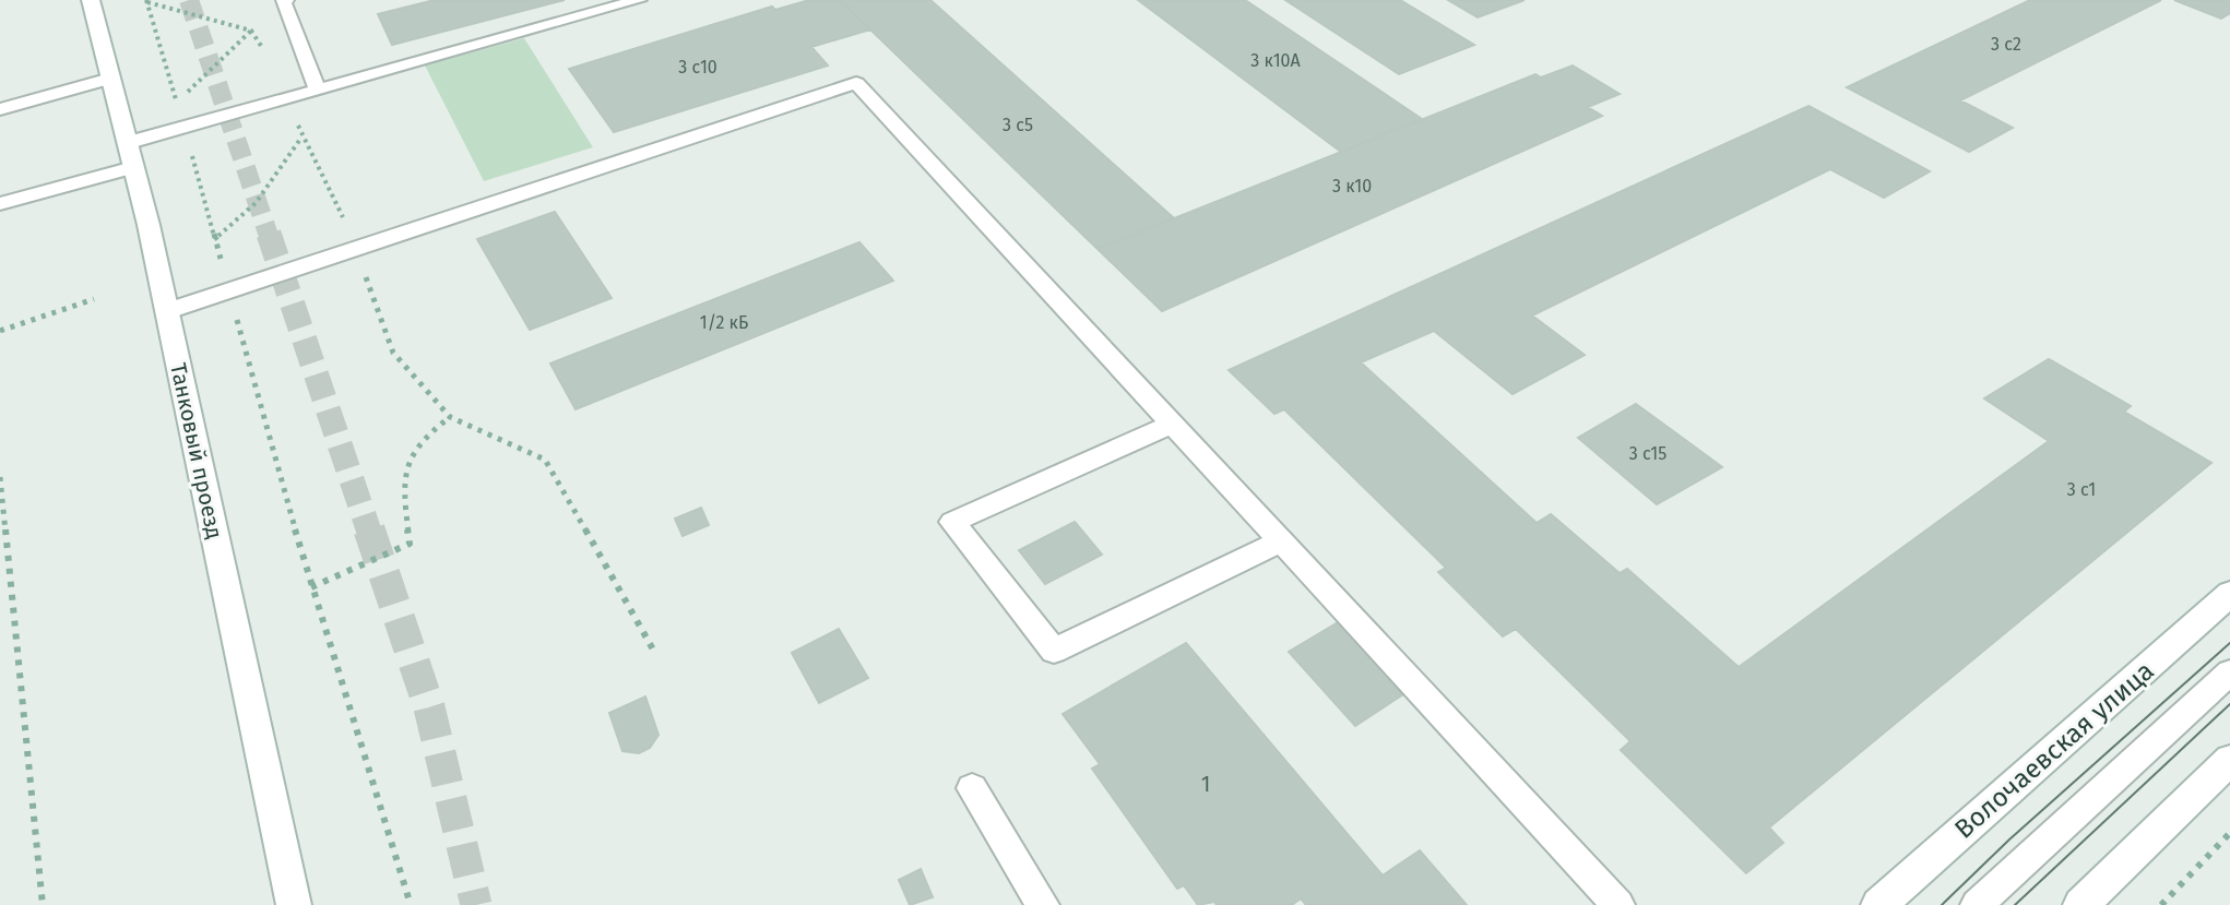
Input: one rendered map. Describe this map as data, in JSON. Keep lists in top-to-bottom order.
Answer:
{
  "streets": {
    "street": ["Танковый проезд", "Волочаевская улица"]
  },
  "house_numbers": [
    "3 с2",
    "3 к10А",
    "3 с10",
    "3 с5",
    "3 к10",
    "1/2 кБ",
    "3 с15",
    "3 с1",
    "1"
  ]
}
